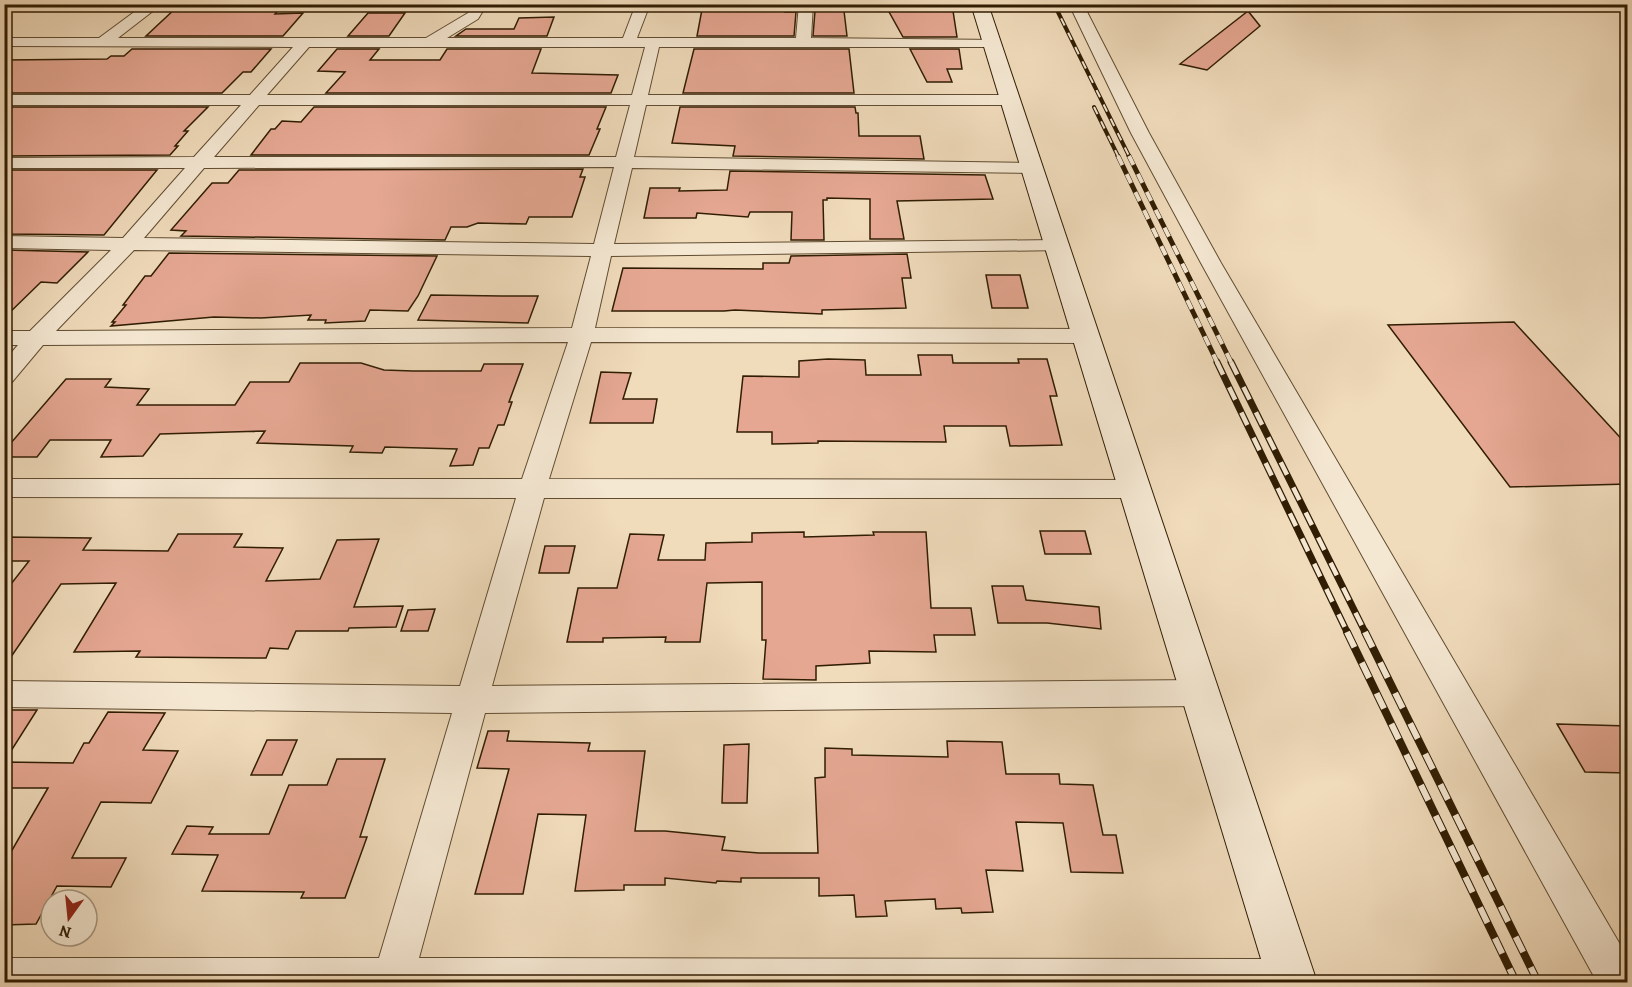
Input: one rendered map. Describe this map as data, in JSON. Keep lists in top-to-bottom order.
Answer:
{
  "north": "bottom"
}
